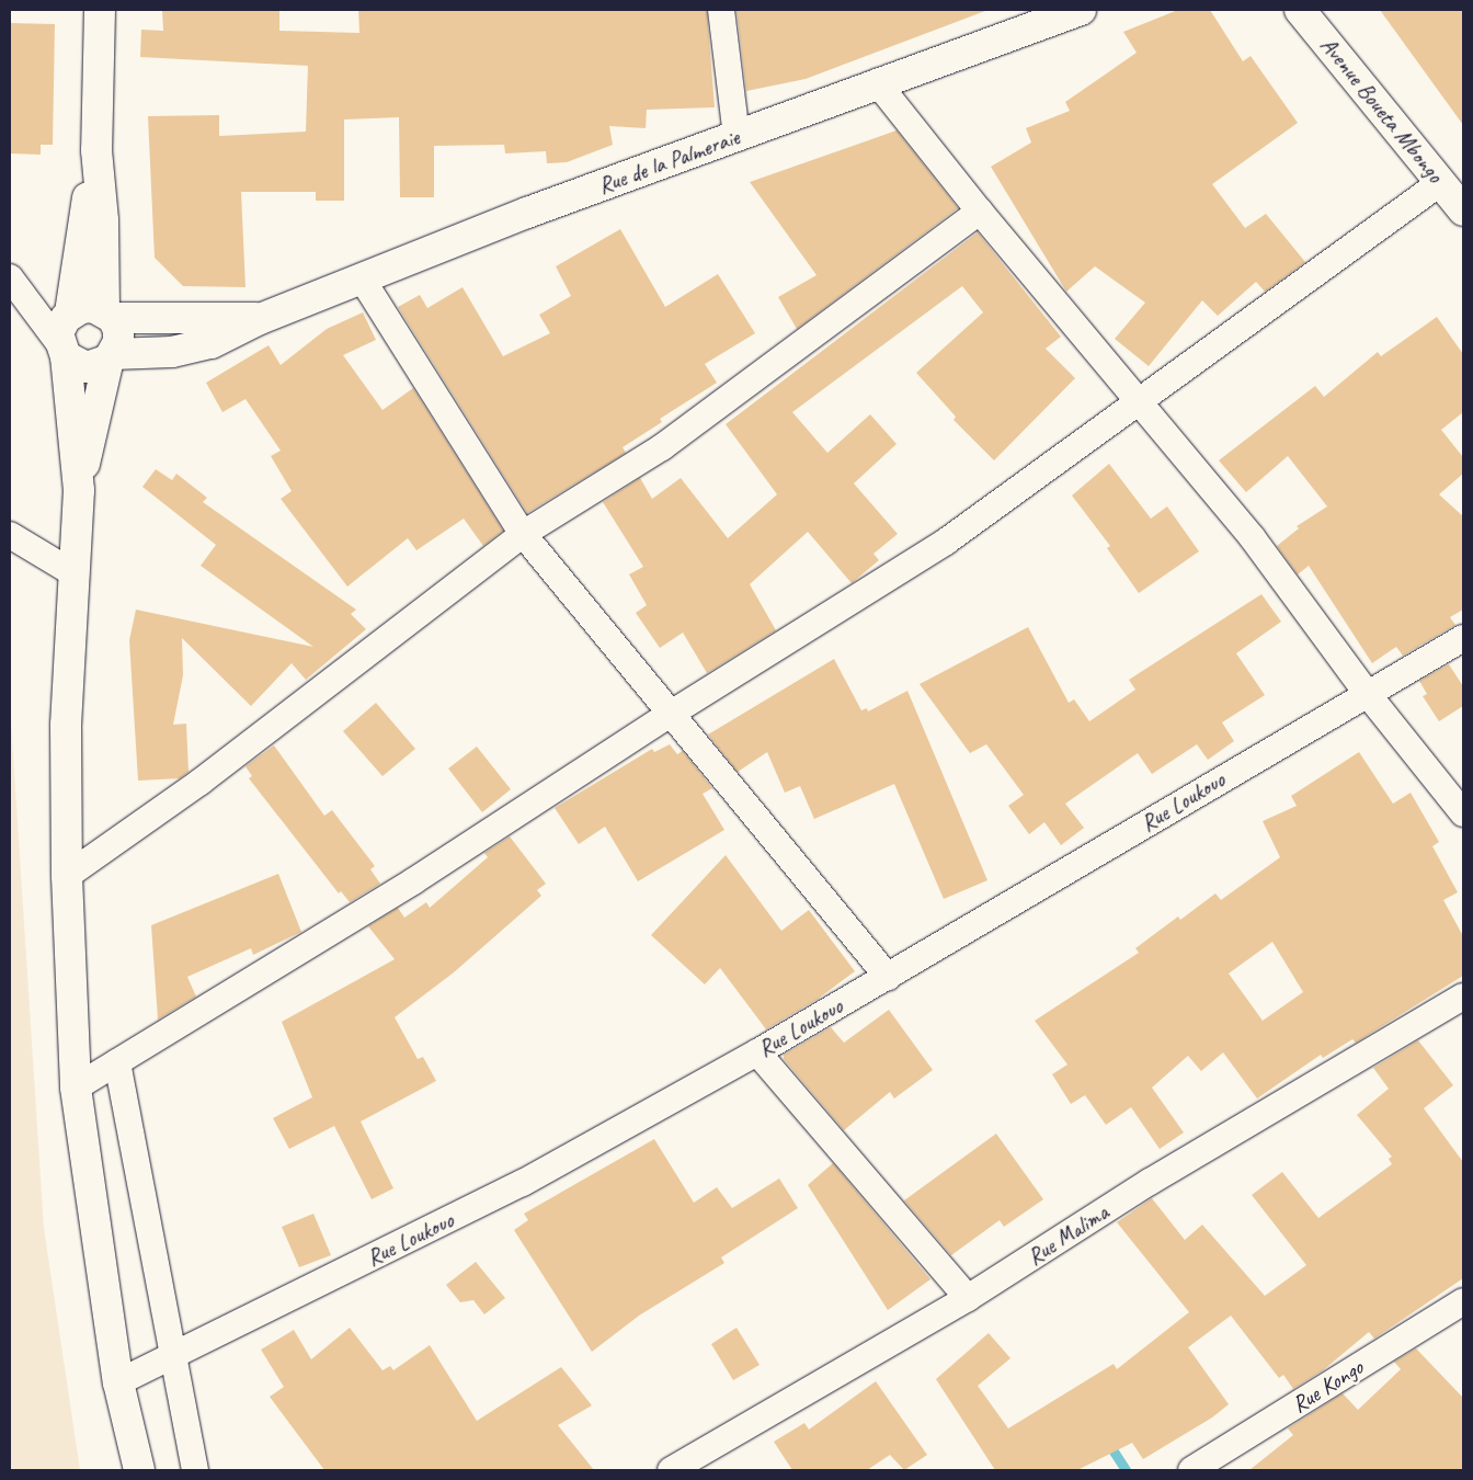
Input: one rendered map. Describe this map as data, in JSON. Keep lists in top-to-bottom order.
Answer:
{
  "streets": {
    "main road": ["Avenue Boueta Mbongo", "Rue de la Palmeraie"],
    "street": ["Rue Loukouo", "Rue Malima", "Rue Kongo"]
  }
}
